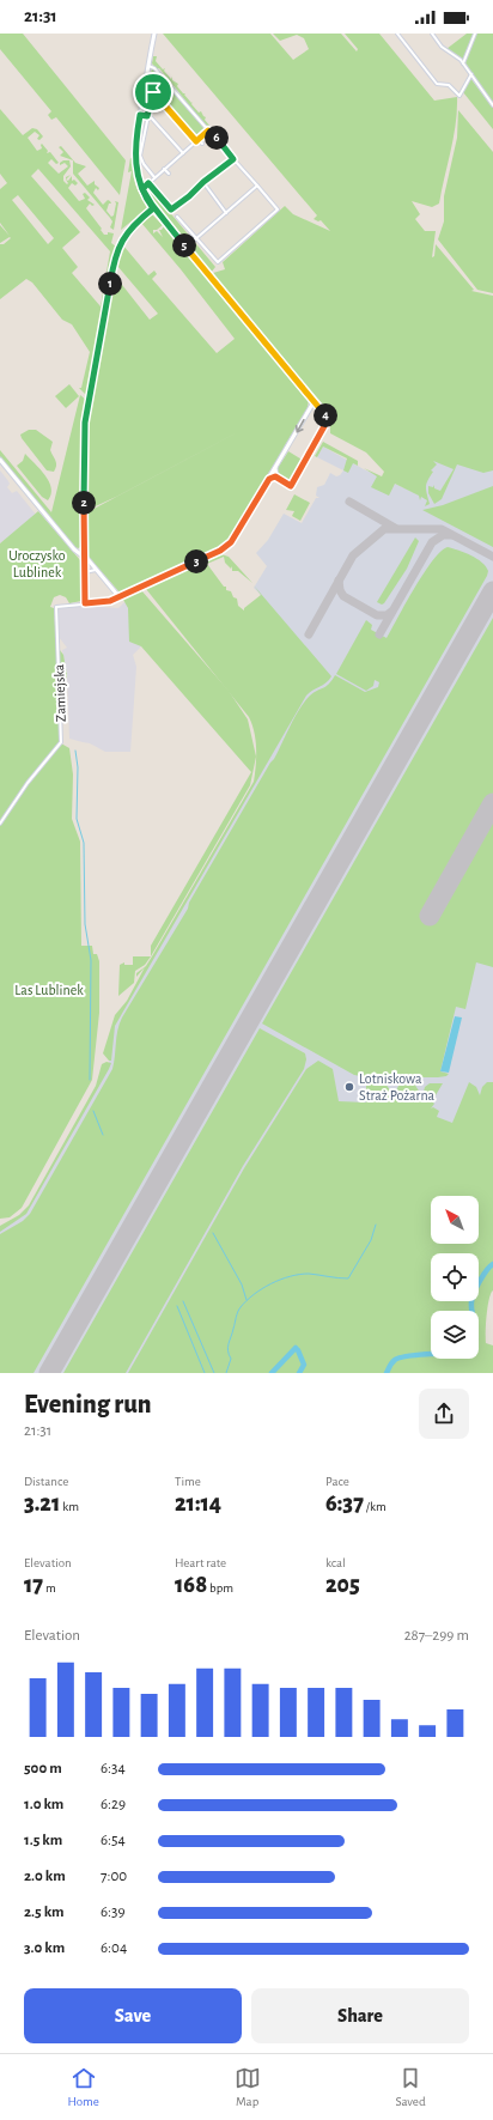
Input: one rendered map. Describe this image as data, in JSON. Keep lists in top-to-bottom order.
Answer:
{
  "streets": {
    "street": ["Zamiejska"]
  },
  "parks": ["Uroczysko Lublinek", "Las Lublinek"],
  "places": ["Lotniskowa Straż Pożarna"],
  "north": "top left",
  "page": {
    "status": "21:31",
    "pins": [
      "6",
      "5",
      "1",
      "4",
      "2",
      "3"
    ],
    "heading": ["Evening run", "21:31"],
    "stats": [
      ["Distance", "3.21 km"],
      ["Time", "21:14"],
      ["Pace", "6:37 /km"],
      ["Elevation", "17 m"],
      ["Heart rate", "168 bpm"],
      ["kcal", "205"]
    ],
    "chart": ["Elevation", "287–299 m"],
    "list": [
      {
        "name": "500 m",
        "note": "6:34"
      },
      {
        "name": "1.0 km",
        "note": "6:29"
      },
      {
        "name": "1.5 km",
        "note": "6:54"
      },
      {
        "name": "2.0 km",
        "note": "7:00"
      },
      {
        "name": "2.5 km",
        "note": "6:39"
      },
      {
        "name": "3.0 km",
        "note": "6:04"
      }
    ],
    "buttons": ["Save", "Share"],
    "tabs": ["Home", "Map", "Saved"]
  }
}
